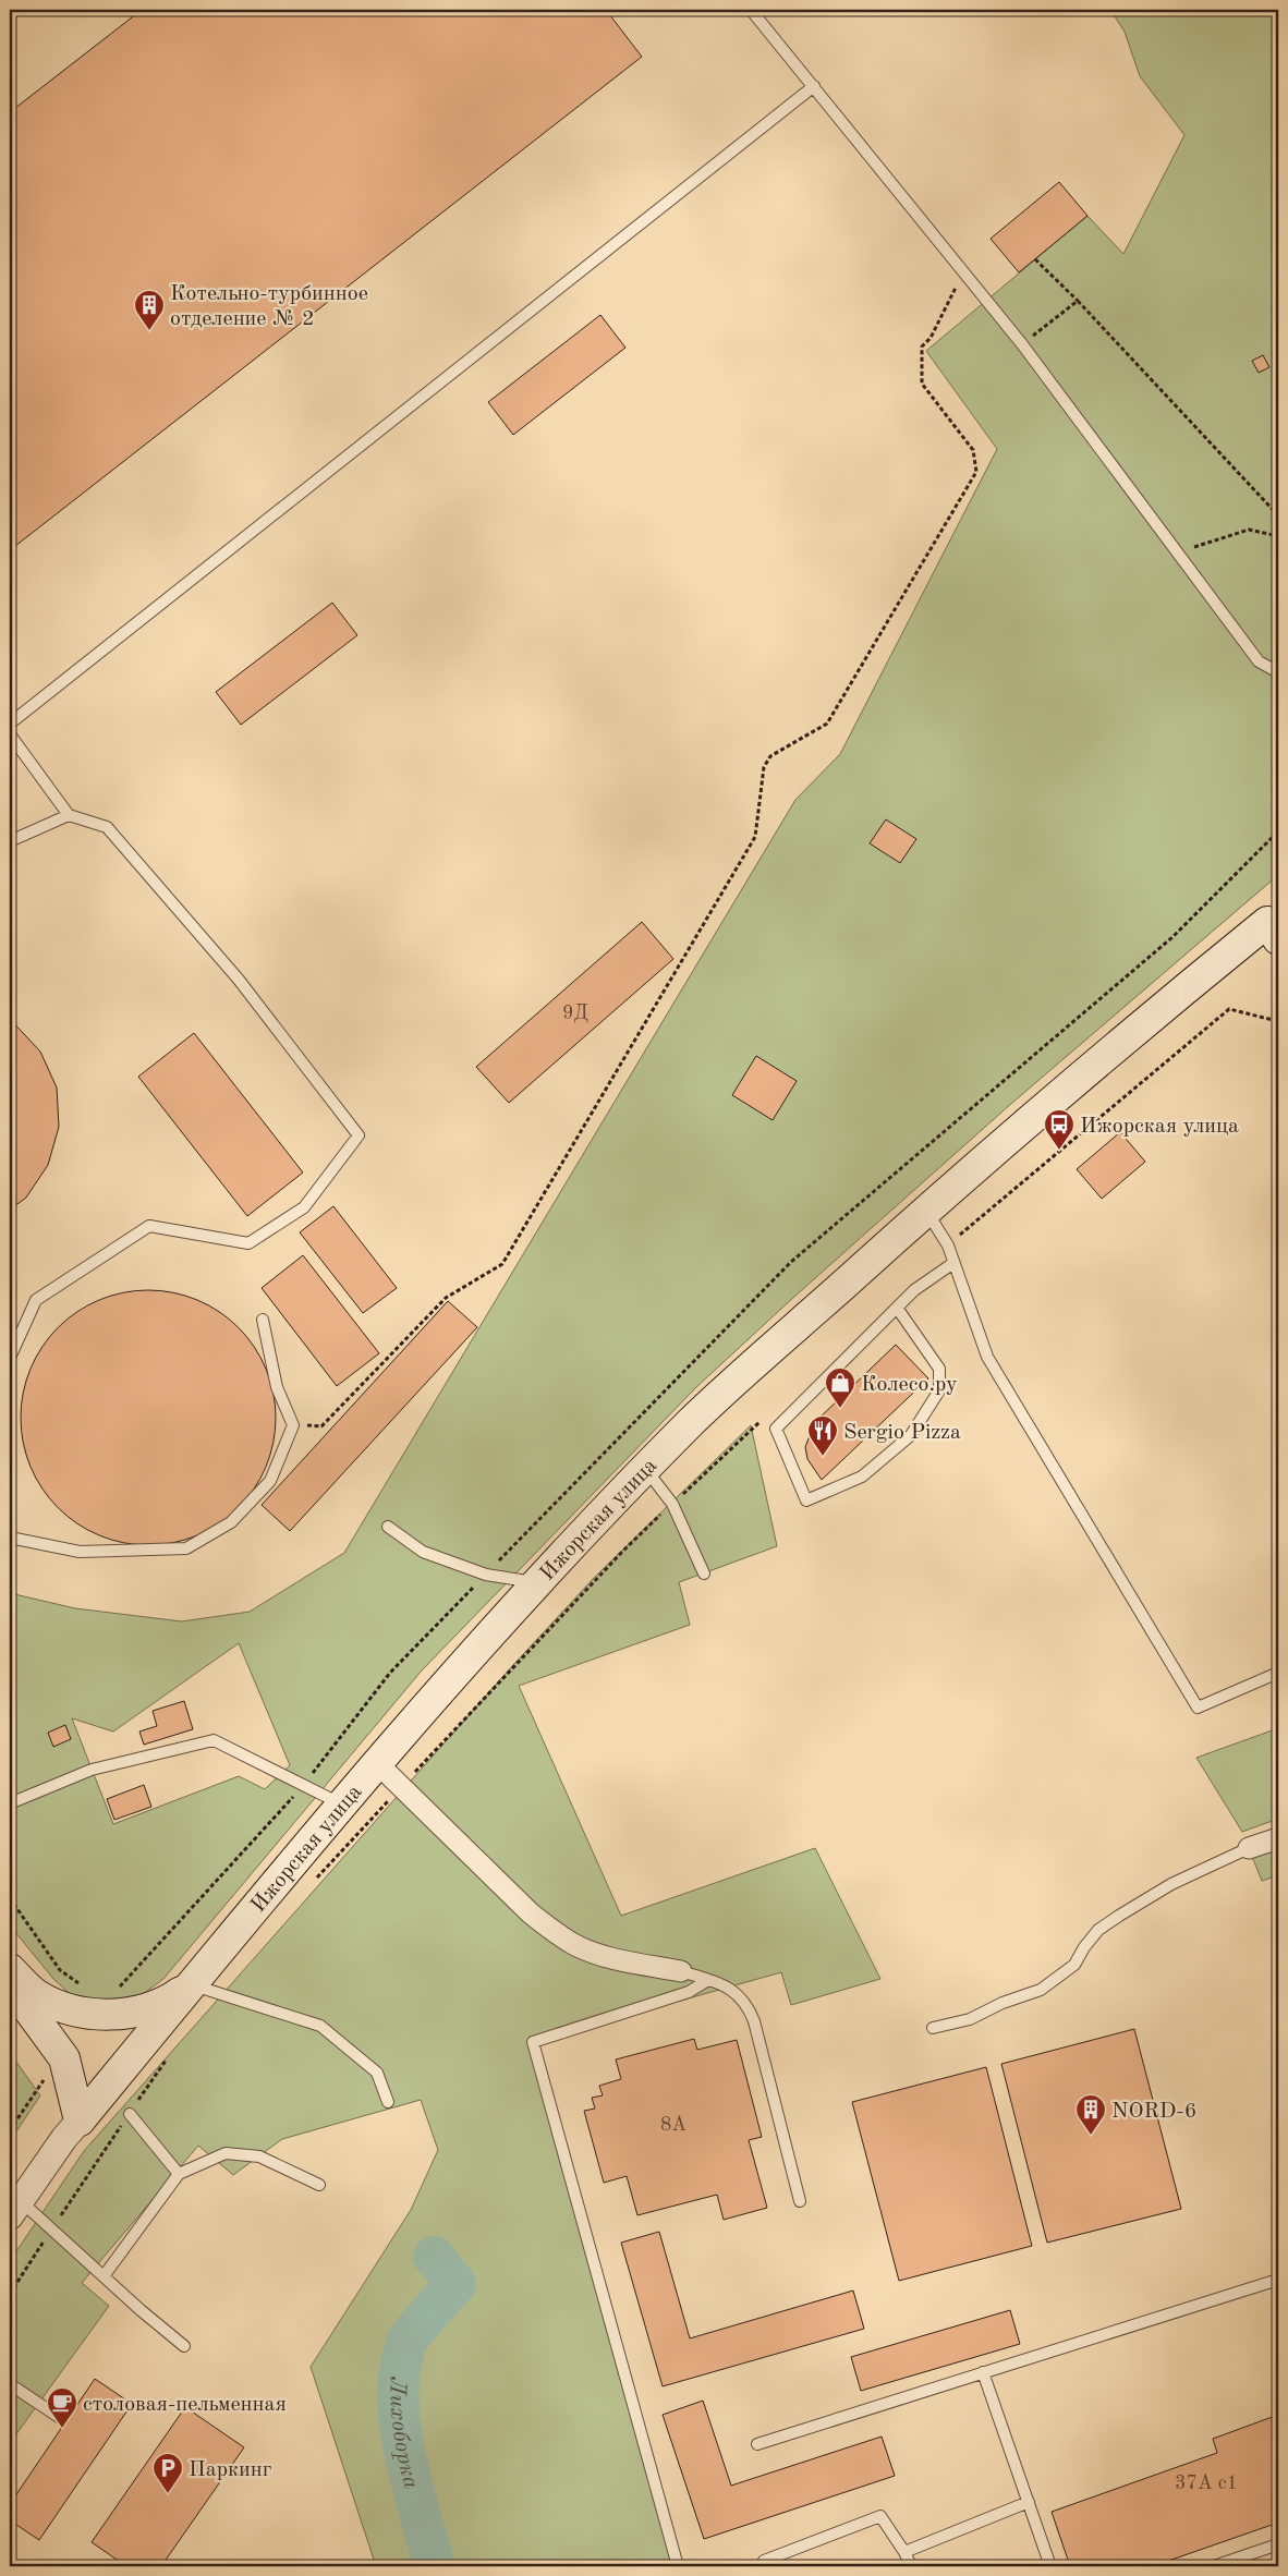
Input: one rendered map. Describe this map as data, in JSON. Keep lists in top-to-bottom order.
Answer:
{
  "streets": {
    "main road": ["Ижорская улица"]
  },
  "water": ["Лихоборка"],
  "places": {
    "building": ["Котельно-турбинное отделение № 2", "NORD-6"],
    "bus stop": ["Ижорская улица"],
    "shop": ["Колесо.ру"],
    "restaurant": ["Sergio Pizza"],
    "cafe": ["столовая-пельменная"],
    "parking": ["Паркинг"]
  },
  "house_numbers": ["9Д", "8А", "37А с1"]
}
